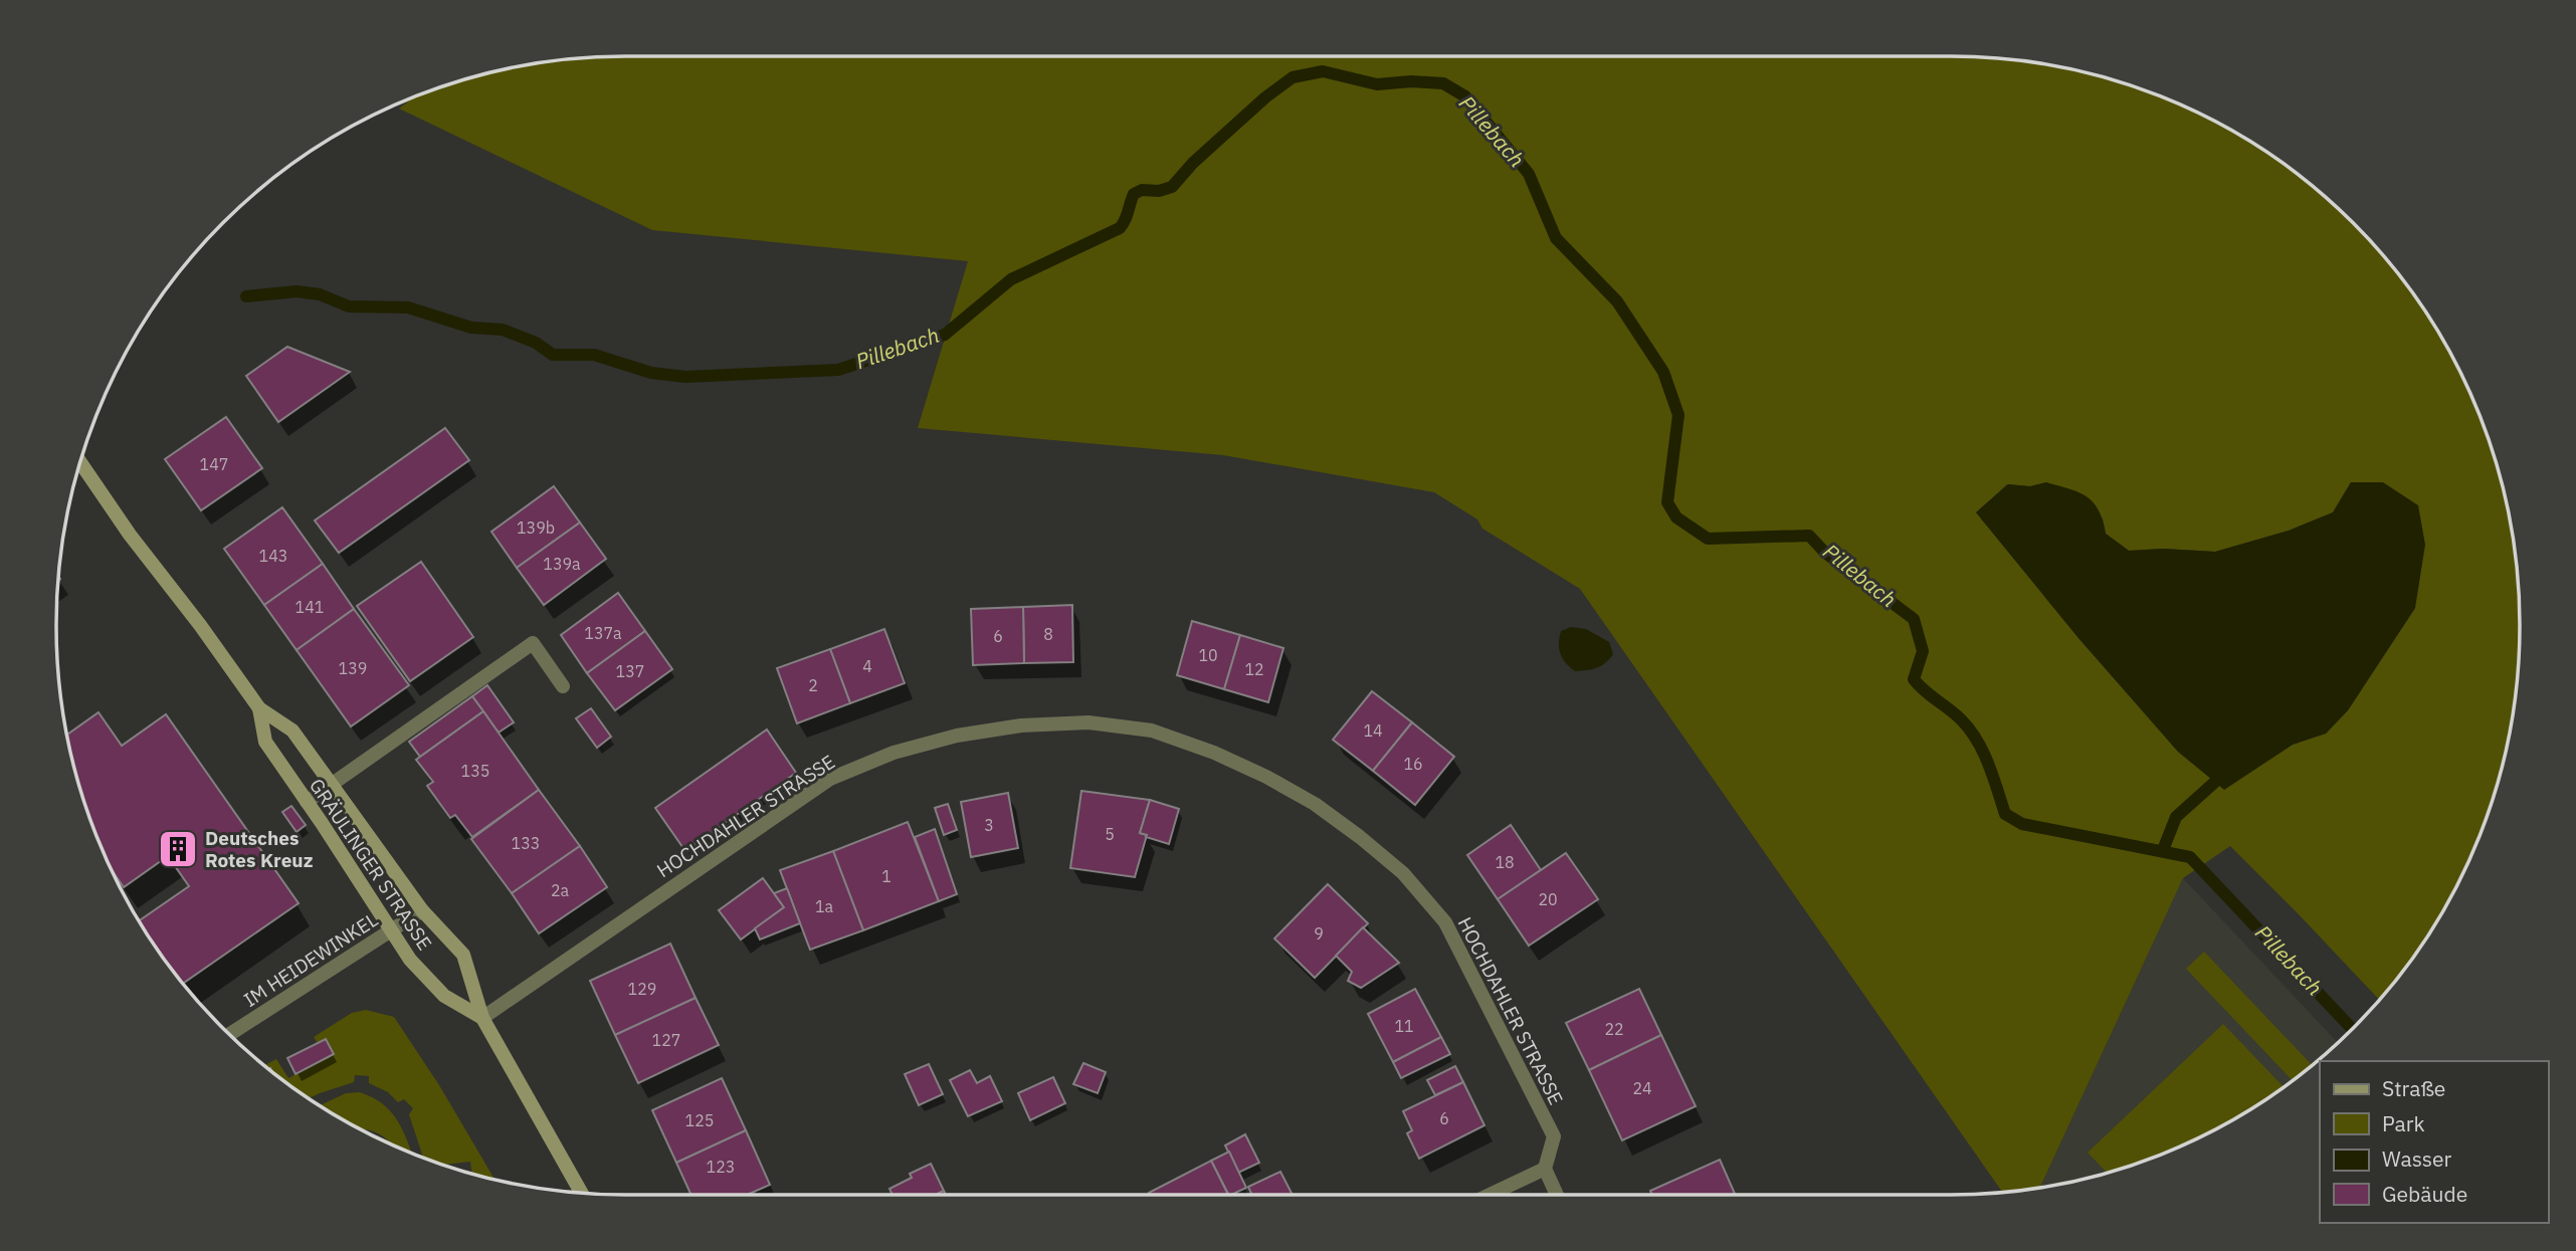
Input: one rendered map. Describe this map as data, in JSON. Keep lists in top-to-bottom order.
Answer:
{
  "streets": {
    "main road": ["GRÄULINGER STRASSE"],
    "street": ["HOCHDAHLER STRASSE", "IM HEIDEWINKEL"]
  },
  "crossings": [
    ["HOCHDAHLER STRASSE", "GRÄULINGER STRASSE"],
    ["GRÄULINGER STRASSE", "IM HEIDEWINKEL"]
  ],
  "water": ["Pillebach"],
  "places": {
    "building": ["Deutsches Rotes Kreuz"]
  },
  "house_numbers": [
    "147",
    "139b",
    "143",
    "139a",
    "141",
    "137a",
    "8",
    "6",
    "10",
    "4",
    "139",
    "12",
    "137",
    "2",
    "14",
    "16",
    "135",
    "3",
    "5",
    "133",
    "18",
    "1",
    "2a",
    "20",
    "1a",
    "9",
    "129",
    "11",
    "22",
    "127",
    "24",
    "6",
    "125",
    "123"
  ],
  "legend": [
    "Straße",
    "Park",
    "Wasser",
    "Gebäude"
  ]
}
